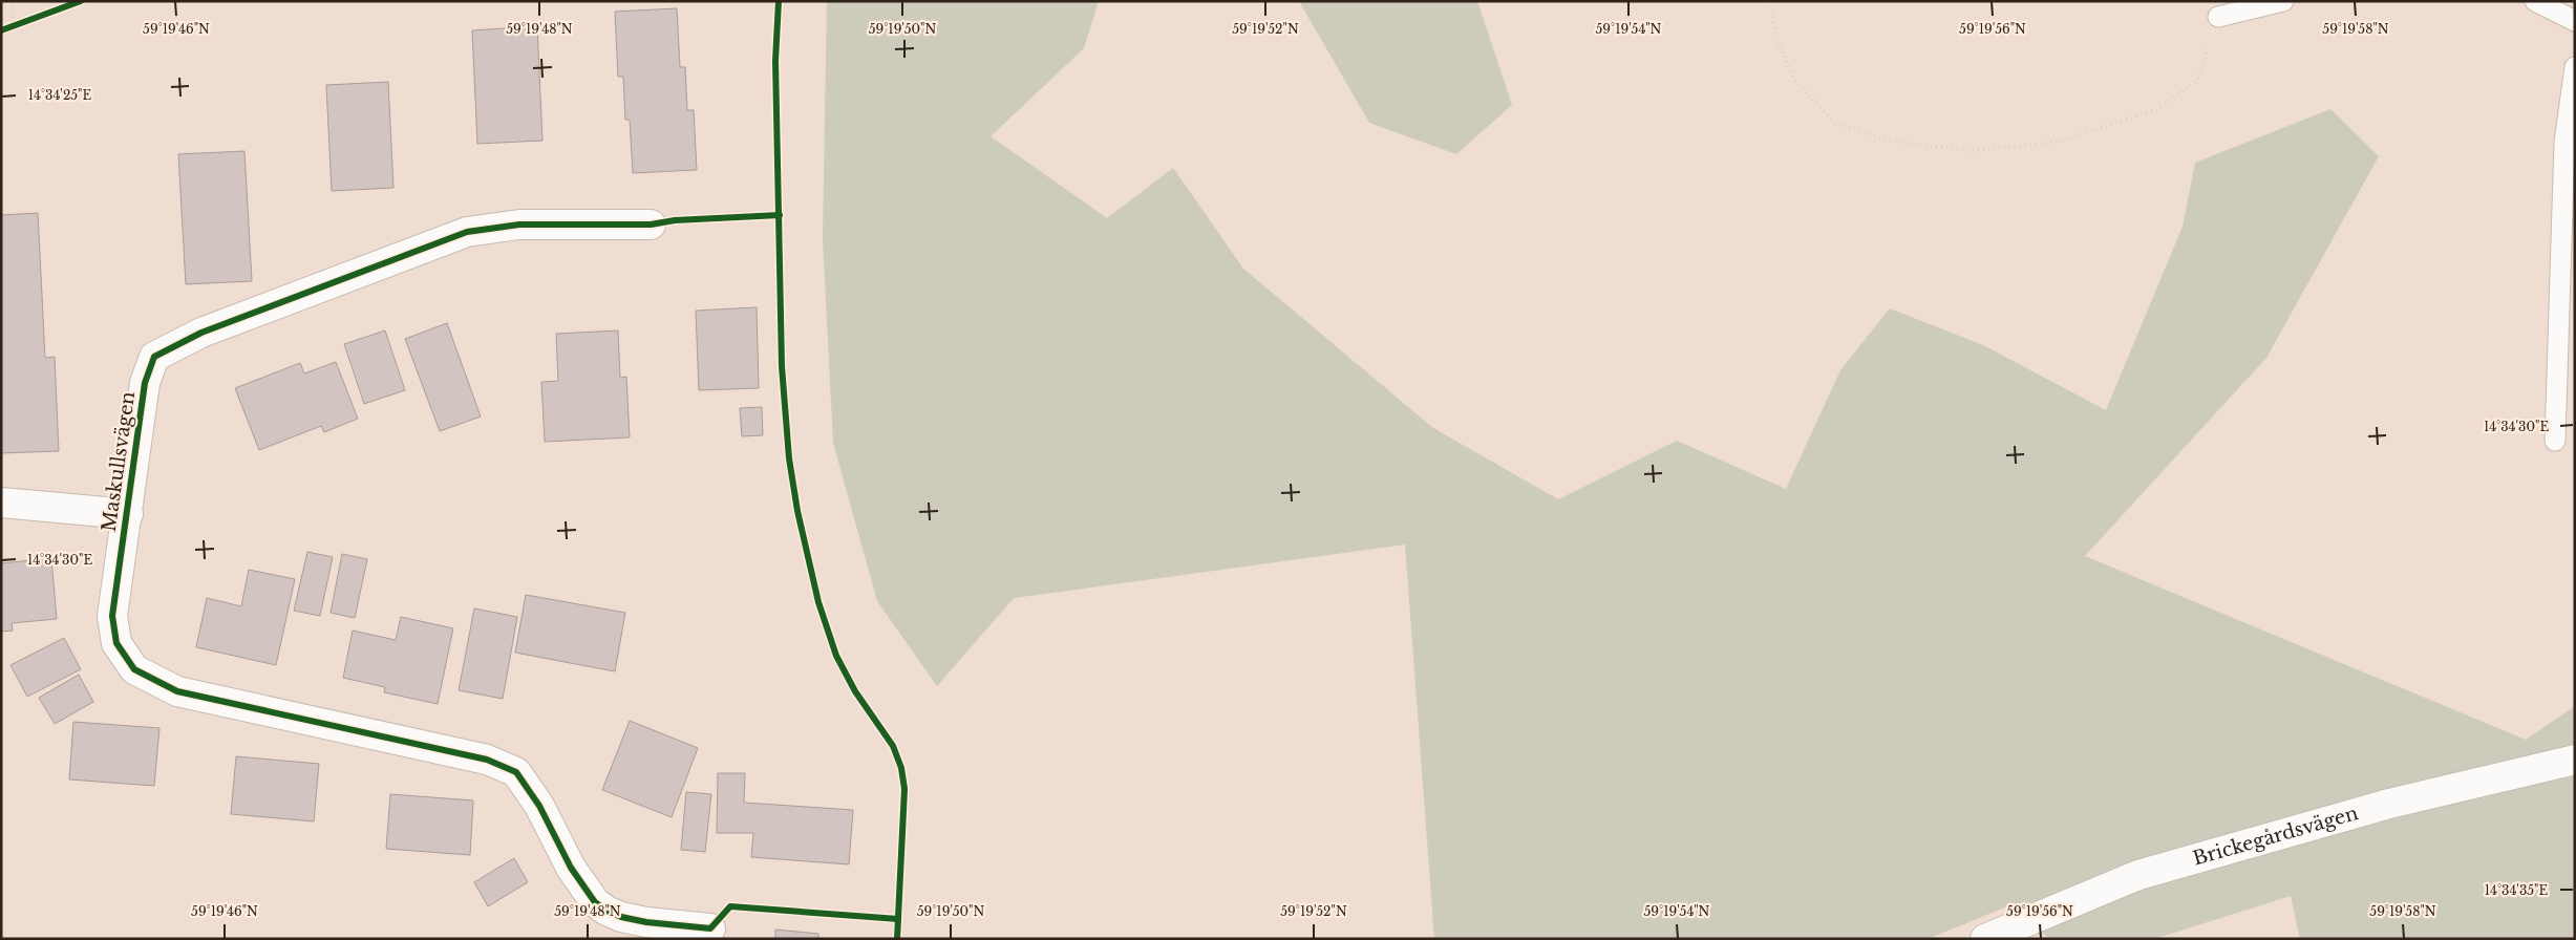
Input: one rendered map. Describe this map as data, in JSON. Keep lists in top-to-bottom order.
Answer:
{
  "streets": {
    "street": ["Maskullsvägen", "Brickegårdsvägen"]
  },
  "coordinates": [
    "59°19'46\"N",
    "59°19'48\"N",
    "59°19'50\"N",
    "59°19'52\"N",
    "59°19'54\"N",
    "59°19'56\"N",
    "59°19'58\"N",
    "14°34'25\"E",
    "14°34'30\"E",
    "14°34'35\"E"
  ]
}
